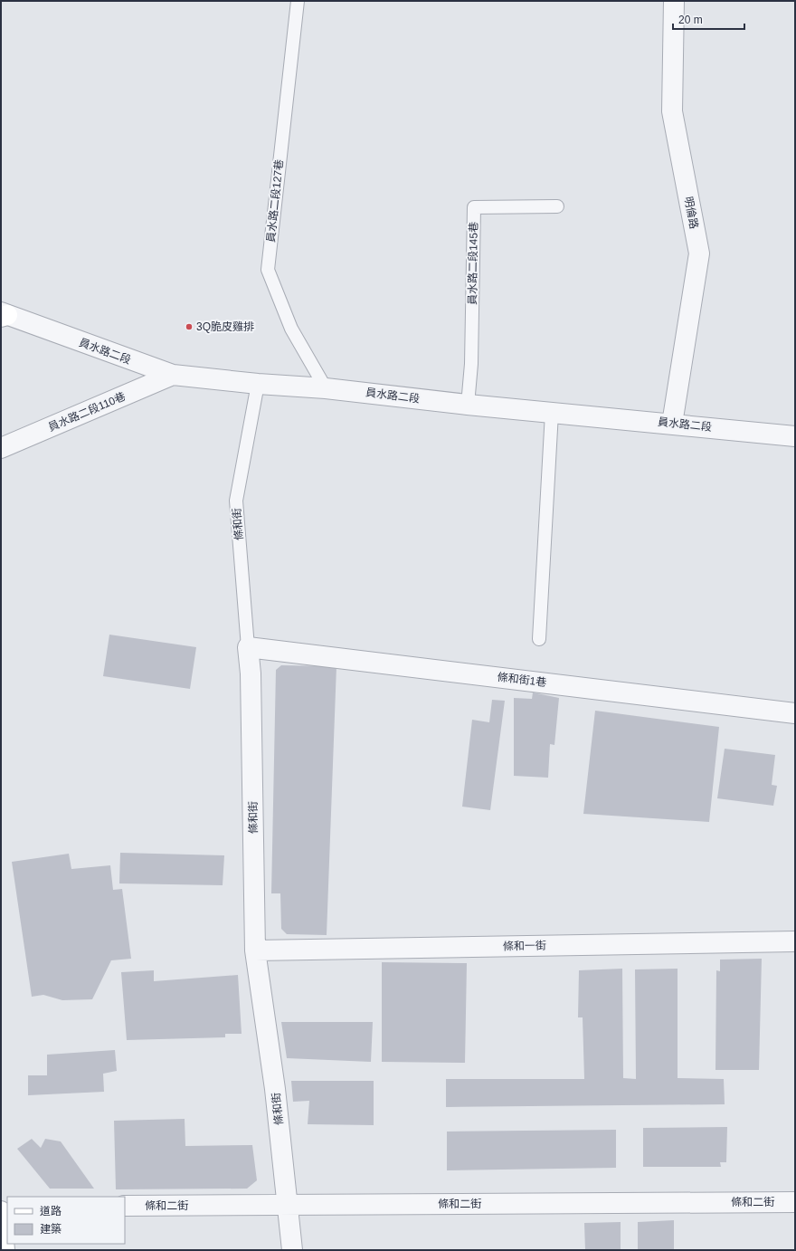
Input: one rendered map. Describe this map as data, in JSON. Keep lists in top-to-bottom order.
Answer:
{
  "streets": {
    "street": [
      "明倫路",
      "員水路二段",
      "員水路二段110巷",
      "條和街",
      "條和街1巷",
      "條和一街",
      "條和二街"
    ],
    "lane": ["員水路二段127巷", "員水路二段145巷"]
  },
  "crossings": [
    ["員水路二段127巷", "員水路二段"],
    ["明倫路", "員水路二段"],
    ["員水路二段145巷", "員水路二段"],
    ["員水路二段", "員水路二段110巷"],
    ["員水路二段", "條和街"],
    ["條和街", "條和街1巷"],
    ["條和街", "條和一街"],
    ["條和街", "條和二街"]
  ],
  "places": ["3Q脆皮雞排"],
  "legend": ["道路", "建築"],
  "scale_bar": "20 m"
}
